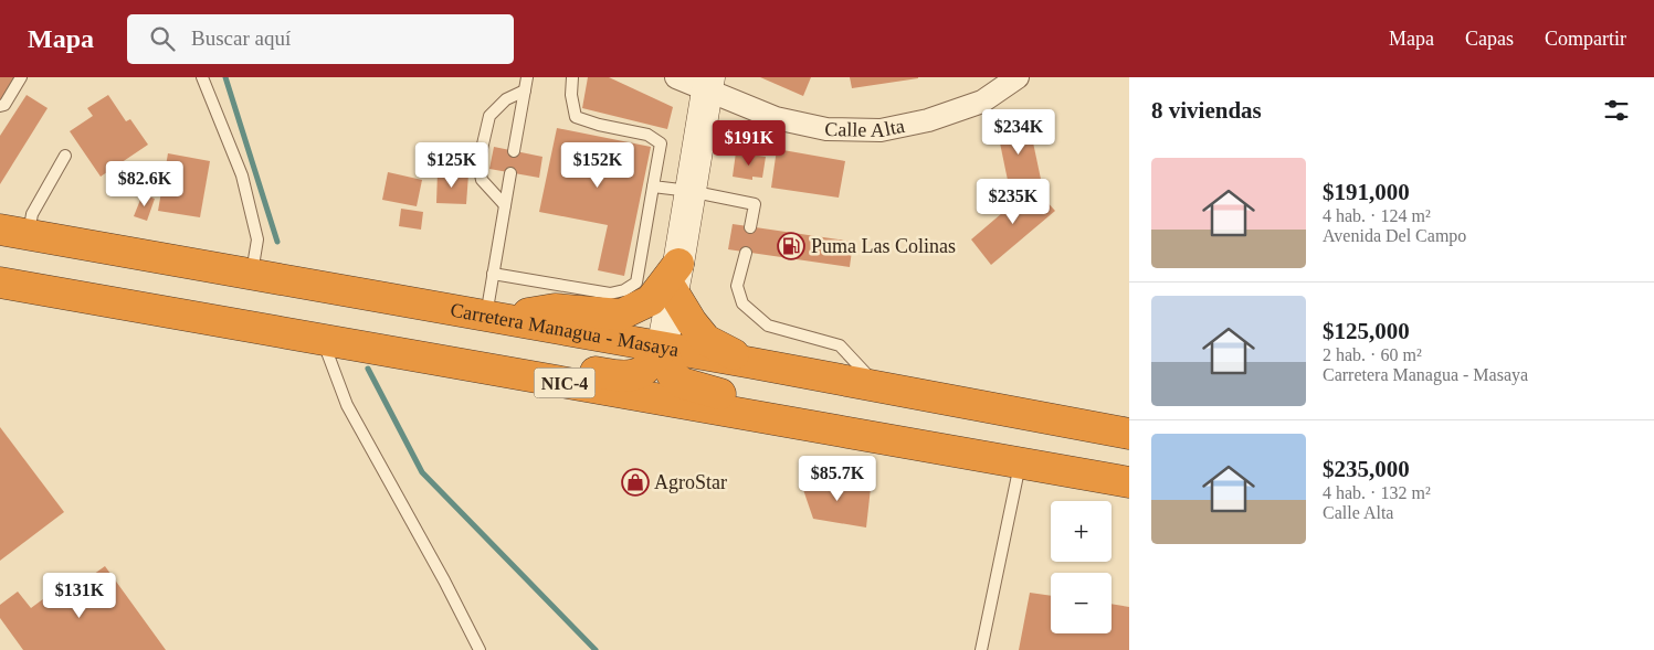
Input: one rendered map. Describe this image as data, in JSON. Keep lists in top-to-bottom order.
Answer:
{
  "streets": {
    "highway": ["Carretera Managua - Masaya", "NIC-4"],
    "street": ["Calle Alta"]
  },
  "places": {
    "fuel station": ["Puma Las Colinas"],
    "shop": ["AgroStar"]
  },
  "page": {
    "header": "Mapa",
    "search": "Buscar aquí",
    "nav": ["Mapa", "Capas", "Compartir"],
    "heading": "8 viviendas",
    "price": [
      "$234K",
      "$191K",
      "$125K",
      "$152K",
      "$82.6K",
      "$235K",
      "$85.7K",
      "$131K"
    ],
    "list": [
      {
        "name": "$191,000",
        "note": "4 hab. · 124 m² · Avenida Del Campo"
      },
      {
        "name": "$125,000",
        "note": "2 hab. · 60 m² · Carretera Managua - Masaya"
      },
      {
        "name": "$235,000",
        "note": "4 hab. · 132 m² · Calle Alta"
      }
    ],
    "map_buttons": ["+", "−"]
  }
}
